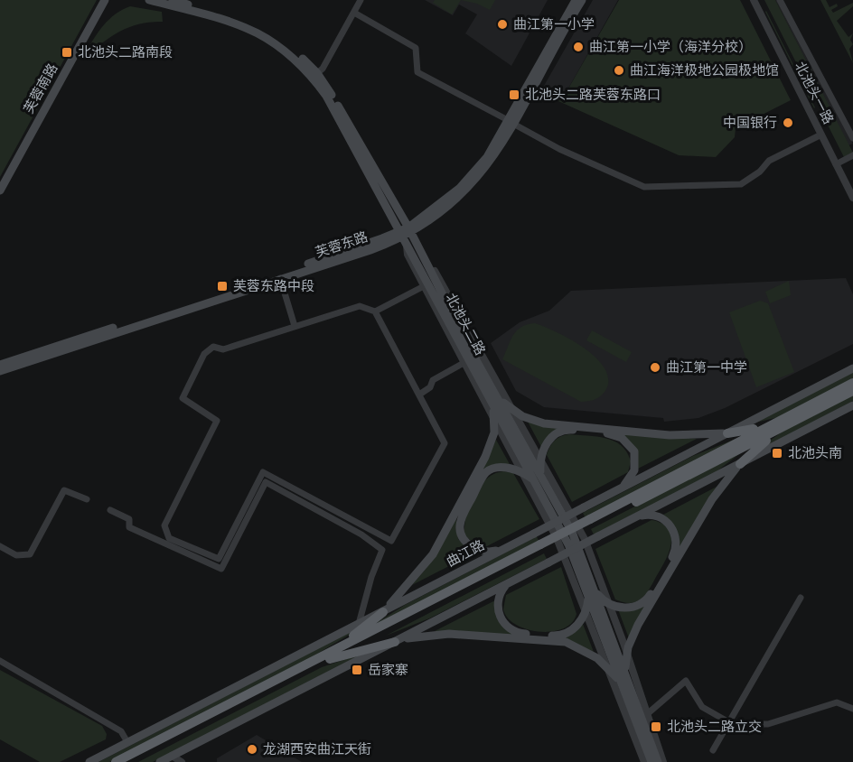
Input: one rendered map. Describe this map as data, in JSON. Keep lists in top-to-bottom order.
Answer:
{
  "streets": {
    "highway": ["曲江路"],
    "main road": ["芙蓉南路", "芙蓉东路", "北池头二路"],
    "street": ["北池头一路"]
  },
  "crossings": [
    ["芙蓉东路", "北池头二路"]
  ],
  "places": {
    "other": [
      "曲江第一小学",
      "曲江第一小学（海洋分校）",
      "曲江海洋极地公园极地馆",
      "中国银行",
      "曲江第一中学",
      "龙湖西安曲江天街"
    ],
    "transit": [
      "北池头二路南段",
      "北池头二路芙蓉东路口",
      "芙蓉东路中段",
      "北池头南",
      "岳家寨",
      "北池头二路立交"
    ]
  }
}
